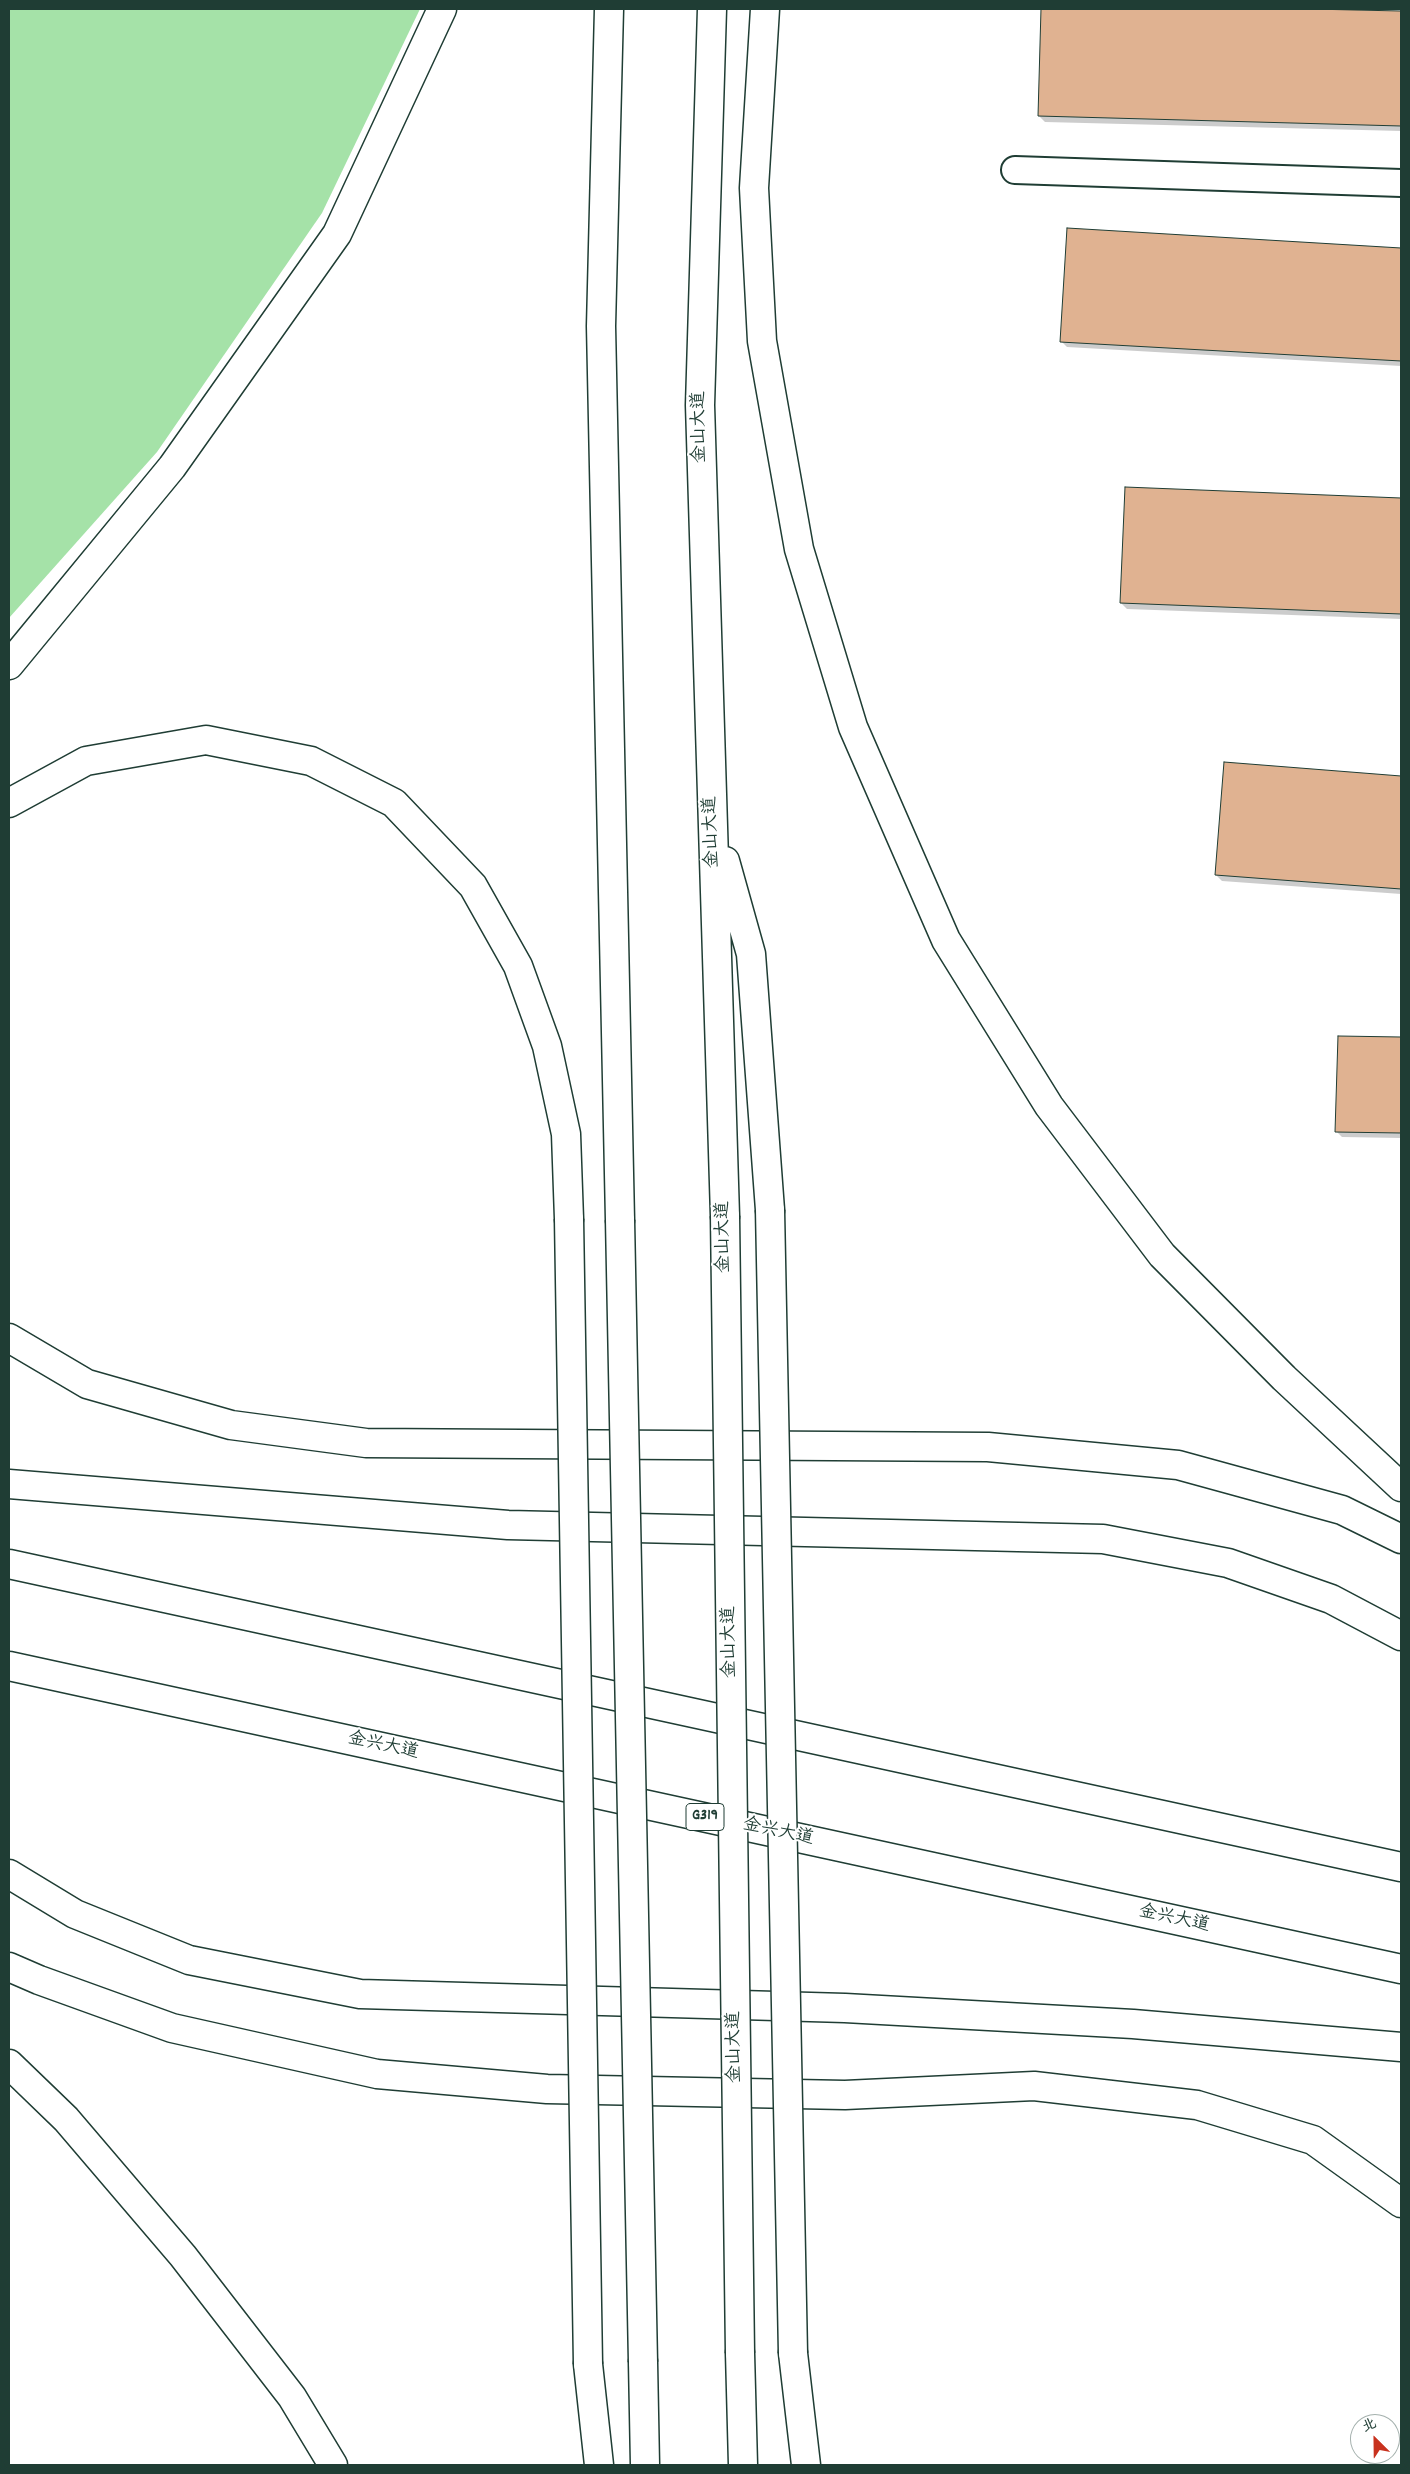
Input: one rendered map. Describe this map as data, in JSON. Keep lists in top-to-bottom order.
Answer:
{
  "streets": {
    "highway": ["金山大道", "金兴大道", "G319"]
  },
  "north": "top left"
}
